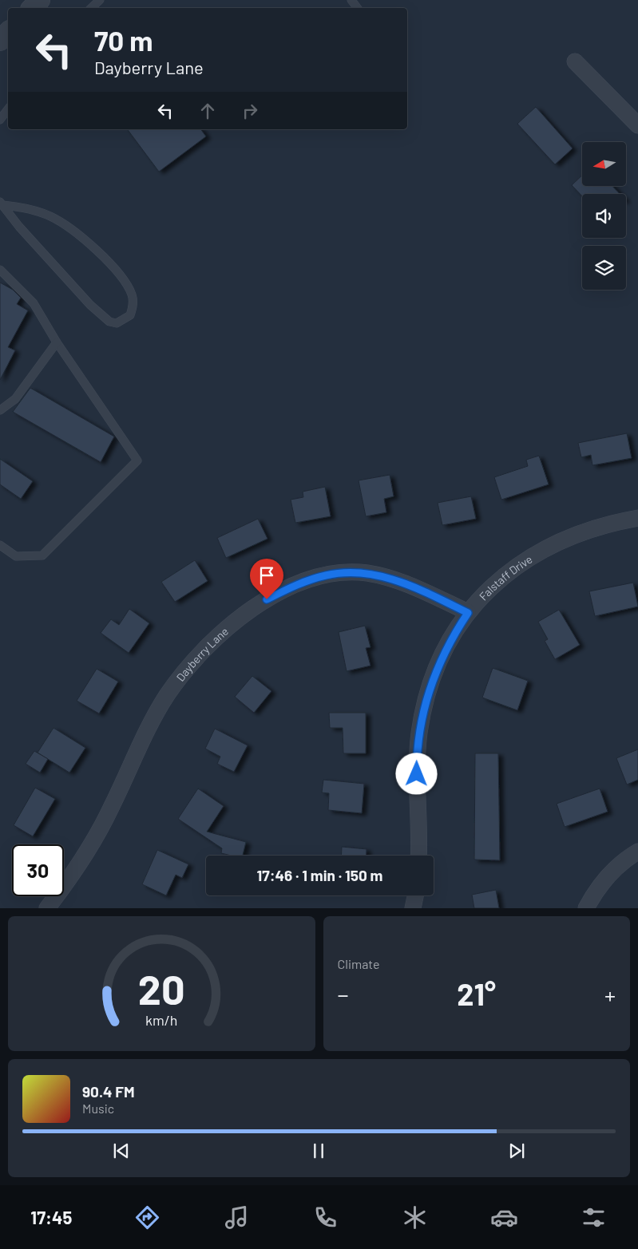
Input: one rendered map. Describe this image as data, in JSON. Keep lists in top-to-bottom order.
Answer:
{
  "streets": {
    "street": ["Falstaff Drive", "Dayberry Lane"]
  },
  "crossings": [
    ["Falstaff Drive", "Dayberry Lane"]
  ],
  "north": "left",
  "page": {
    "turn": ["70 m", "Dayberry Lane"],
    "limit": "30",
    "trip": "17:46 · 1 min · 150 m",
    "tile": "Climate",
    "heat": ["−", "21°", "+"],
    "song": ["90.4 FM", "Music"],
    "tabs": "17:45",
    "gauge": ["20", "km/h"]
  }
}
